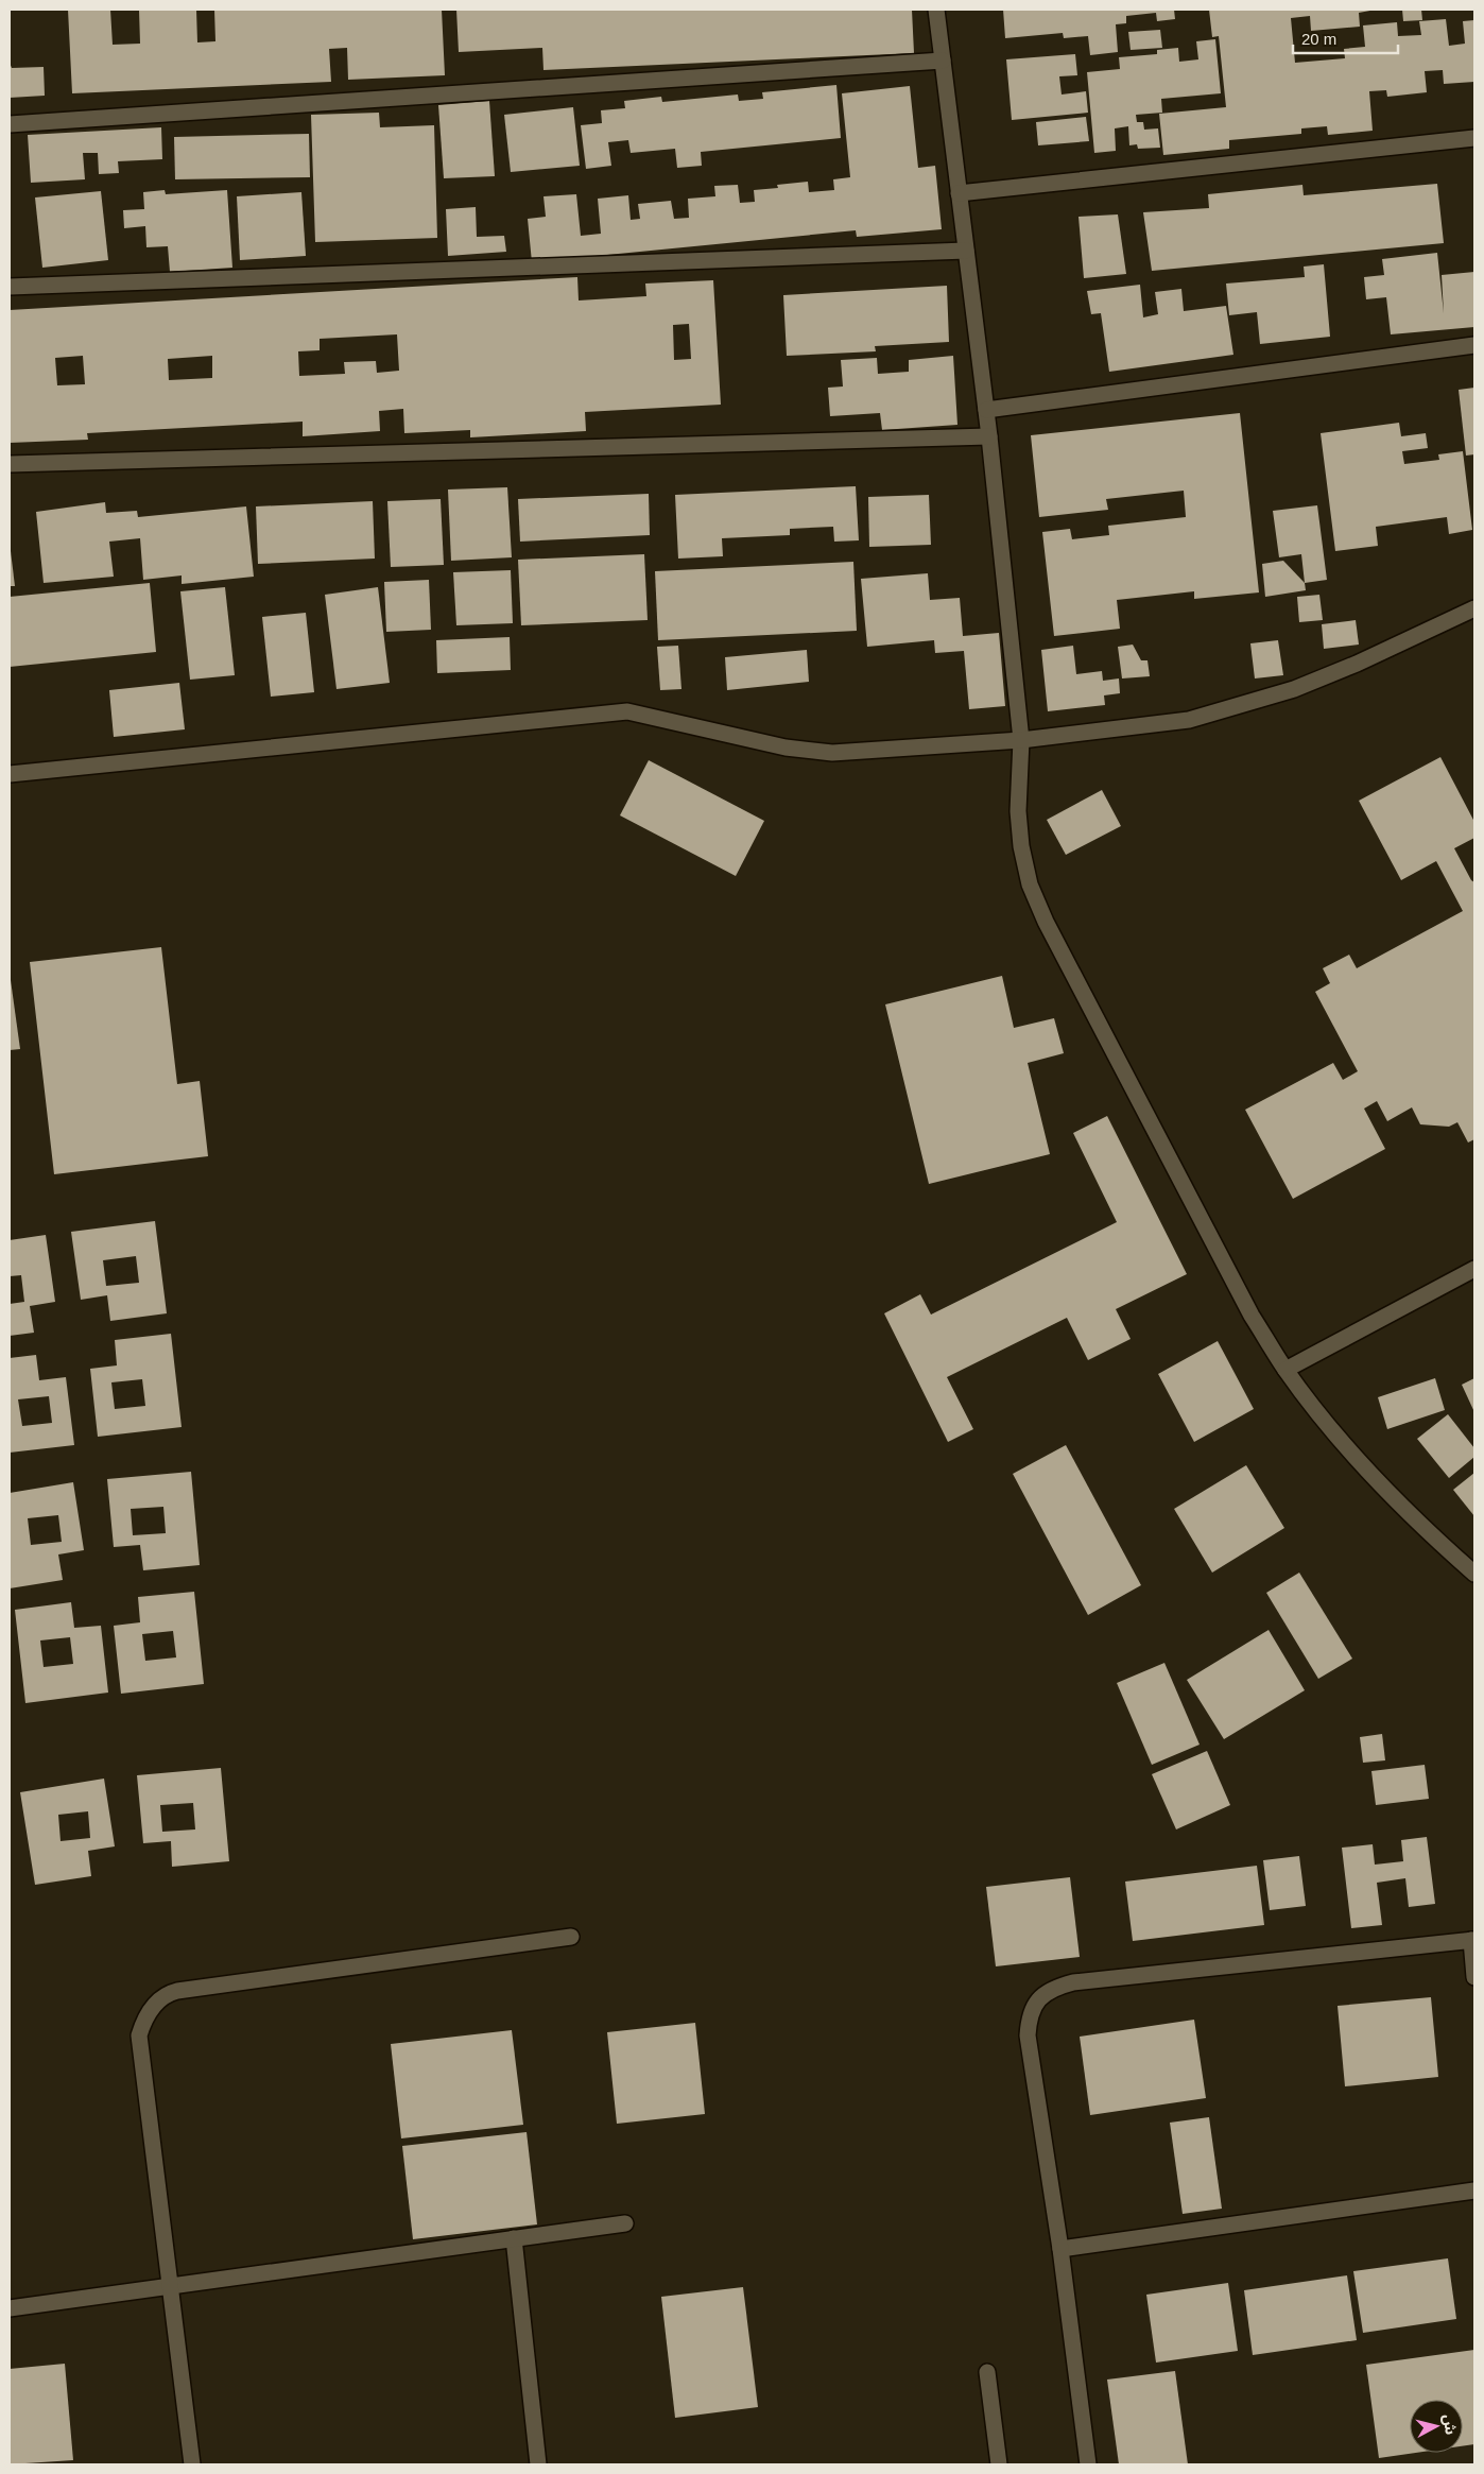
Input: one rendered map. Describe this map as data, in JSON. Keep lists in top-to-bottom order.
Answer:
{
  "scale_bar": "20 m",
  "north": "right"
}
